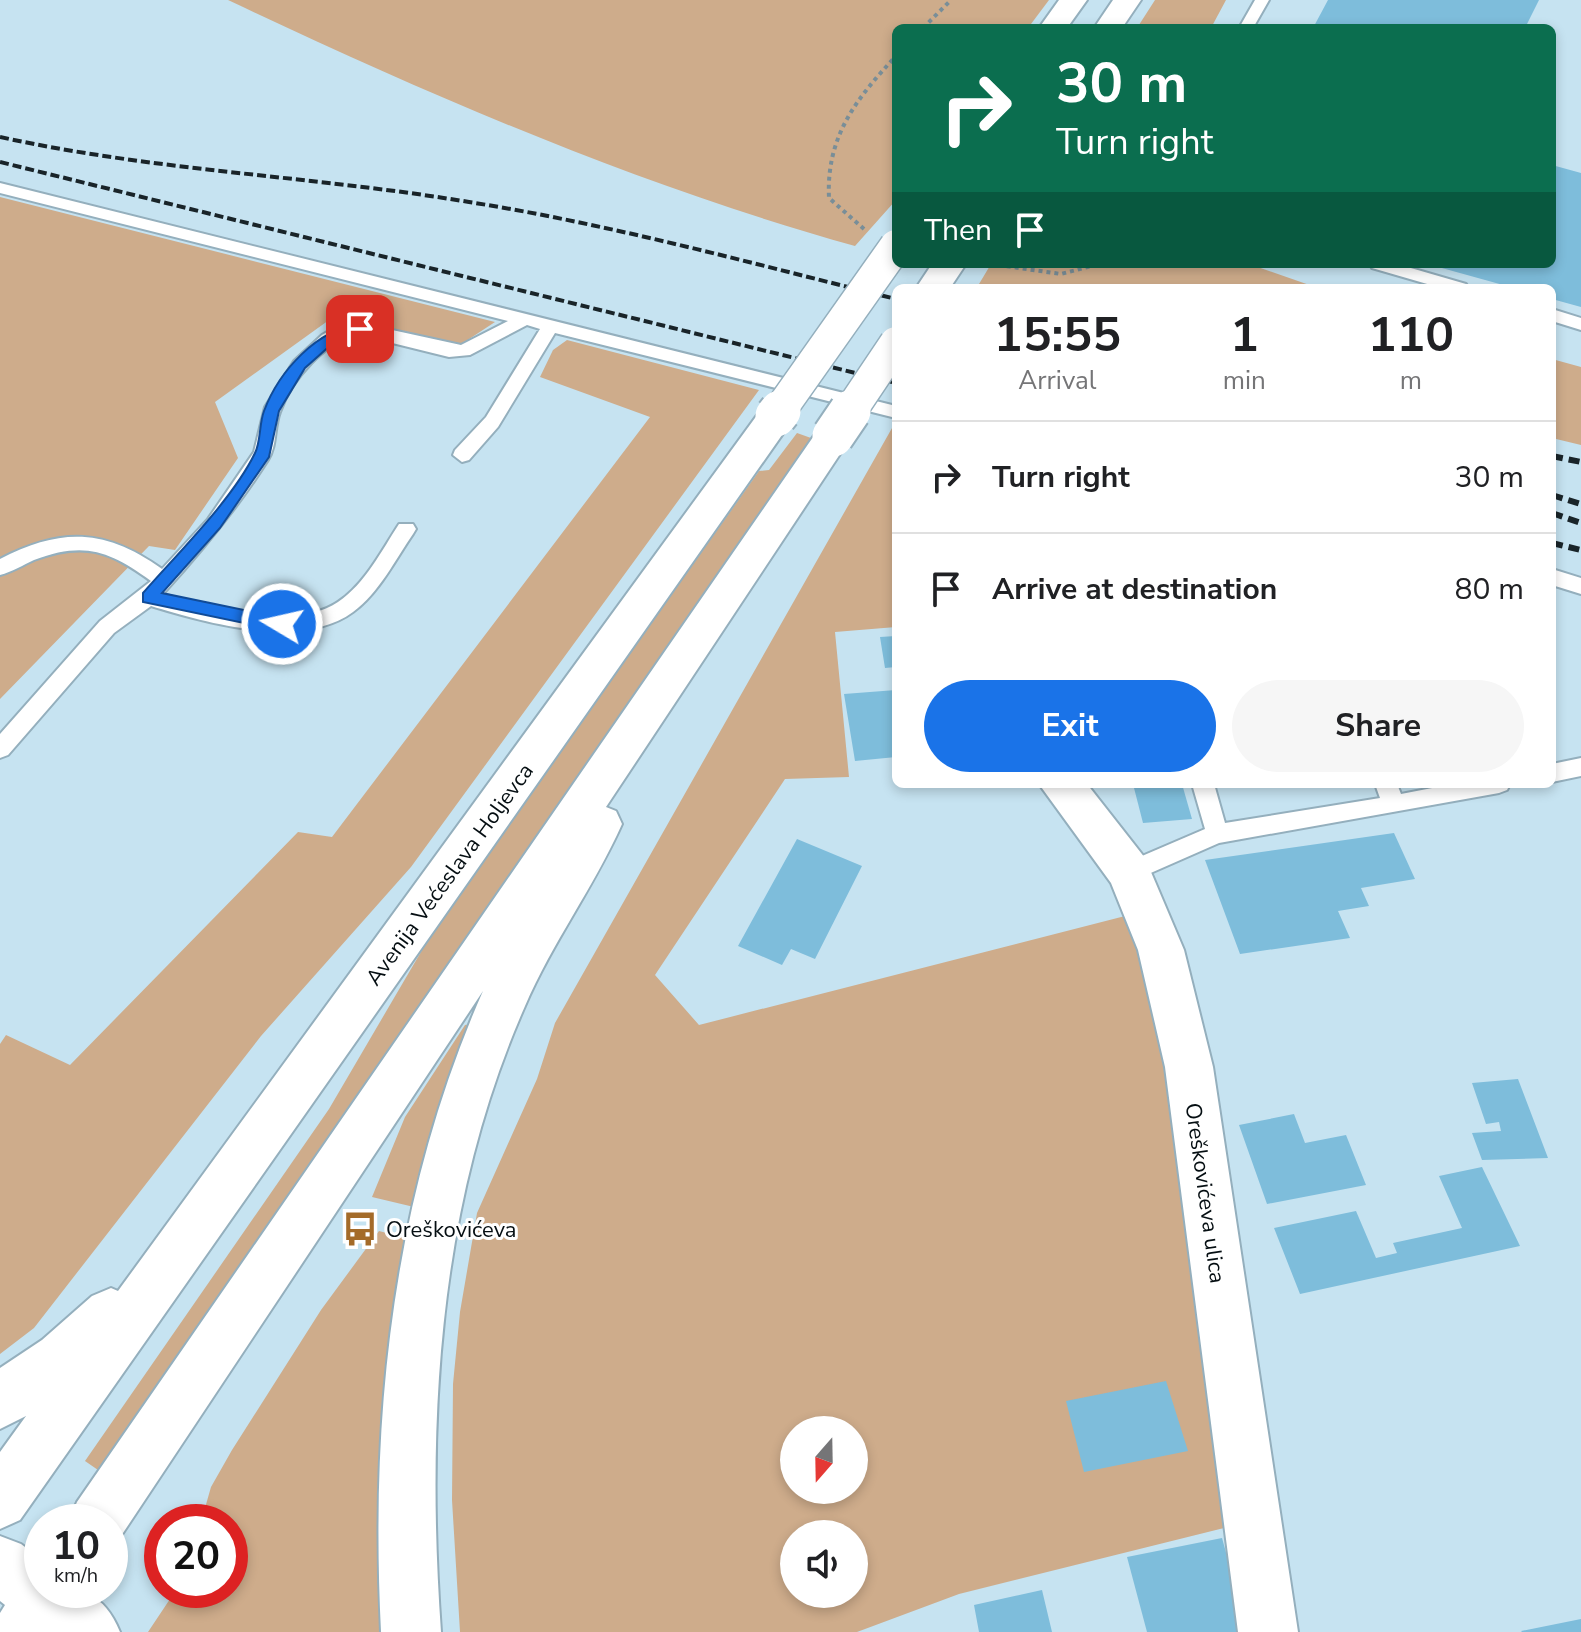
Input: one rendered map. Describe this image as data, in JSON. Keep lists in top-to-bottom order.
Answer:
{
  "streets": {
    "main road": ["Avenija Većeslava Holjevca", "Oreškovićeva ulica"]
  },
  "places": {
    "bus stop": ["Oreškovićeva"]
  },
  "north": "bottom",
  "page": {
    "turn": ["30 m", "Turn right"],
    "then": "Then",
    "eta": [
      "15:55",
      "Arrival",
      "1",
      "min",
      "110",
      "m"
    ],
    "list": [
      {
        "name": "Turn right",
        "value": "30 m"
      },
      {
        "name": "Arrive at destination",
        "value": "80 m"
      }
    ],
    "buttons": ["Exit", "Share"],
    "speed": "10 km/h",
    "limit": "20"
  }
}
